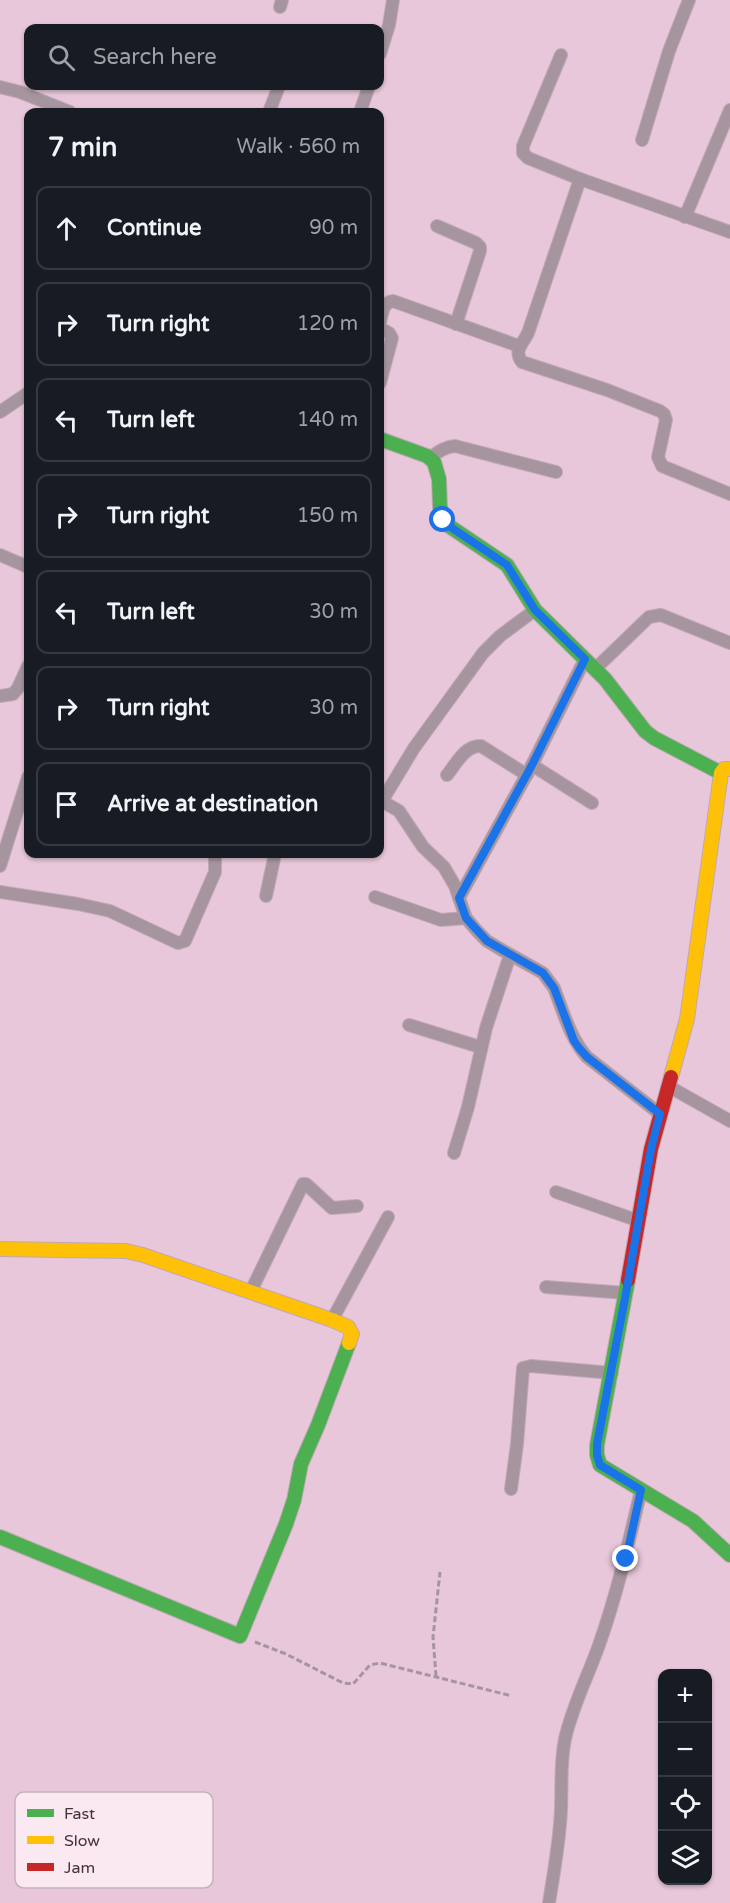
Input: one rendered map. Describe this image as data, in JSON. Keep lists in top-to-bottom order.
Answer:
{
  "legend": ["Fast", "Slow", "Jam"],
  "page": {
    "search": "Search here",
    "heading": ["7 min", "Walk · 560 m"],
    "list": [
      ["Continue", "90 m"],
      ["Turn right", "120 m"],
      ["Turn left", "140 m"],
      ["Turn right", "150 m"],
      ["Turn left", "30 m"],
      ["Turn right", "30 m"],
      "Arrive at destination"
    ],
    "map_buttons": ["+", "−"]
  }
}
